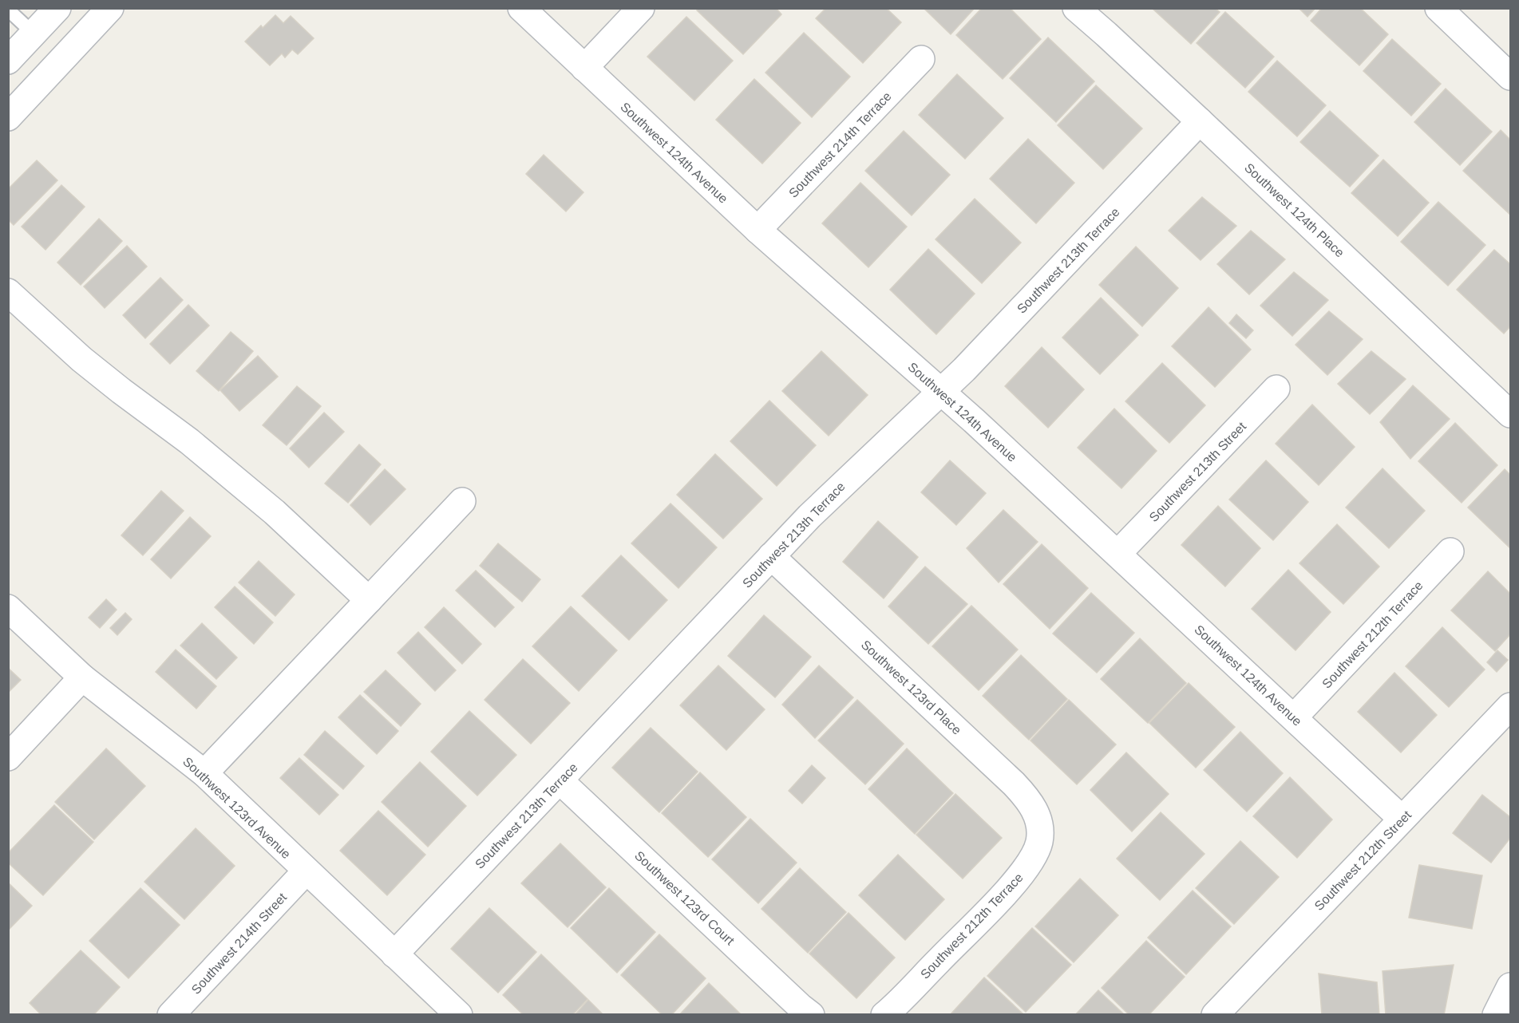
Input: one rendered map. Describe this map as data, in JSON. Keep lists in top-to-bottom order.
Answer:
{
  "streets": {
    "street": [
      "Southwest 214th Terrace",
      "Southwest 124th Avenue",
      "Southwest 124th Place",
      "Southwest 213th Terrace",
      "Southwest 213th Street",
      "Southwest 212th Terrace",
      "Southwest 123rd Place",
      "Southwest 123rd Avenue",
      "Southwest 212th Street",
      "Southwest 123rd Court",
      "Southwest 214th Street"
    ]
  },
  "crossings": [
    ["Southwest 214th Terrace", "Southwest 124th Avenue"],
    ["Southwest 124th Avenue", "Southwest 213th Terrace"],
    ["Southwest 124th Avenue", "Southwest 213th Street"],
    ["Southwest 124th Avenue", "Southwest 212th Terrace"],
    ["Southwest 124th Avenue", "Southwest 212th Street"],
    ["Southwest 124th Place", "Southwest 213th Terrace"],
    ["Southwest 213th Terrace", "Southwest 123rd Place"],
    ["Southwest 213th Terrace", "Southwest 123rd Avenue"],
    ["Southwest 213th Terrace", "Southwest 123rd Court"],
    ["Southwest 212th Terrace", "Southwest 123rd Place"],
    ["Southwest 123rd Avenue", "Southwest 214th Street"]
  ]
}
